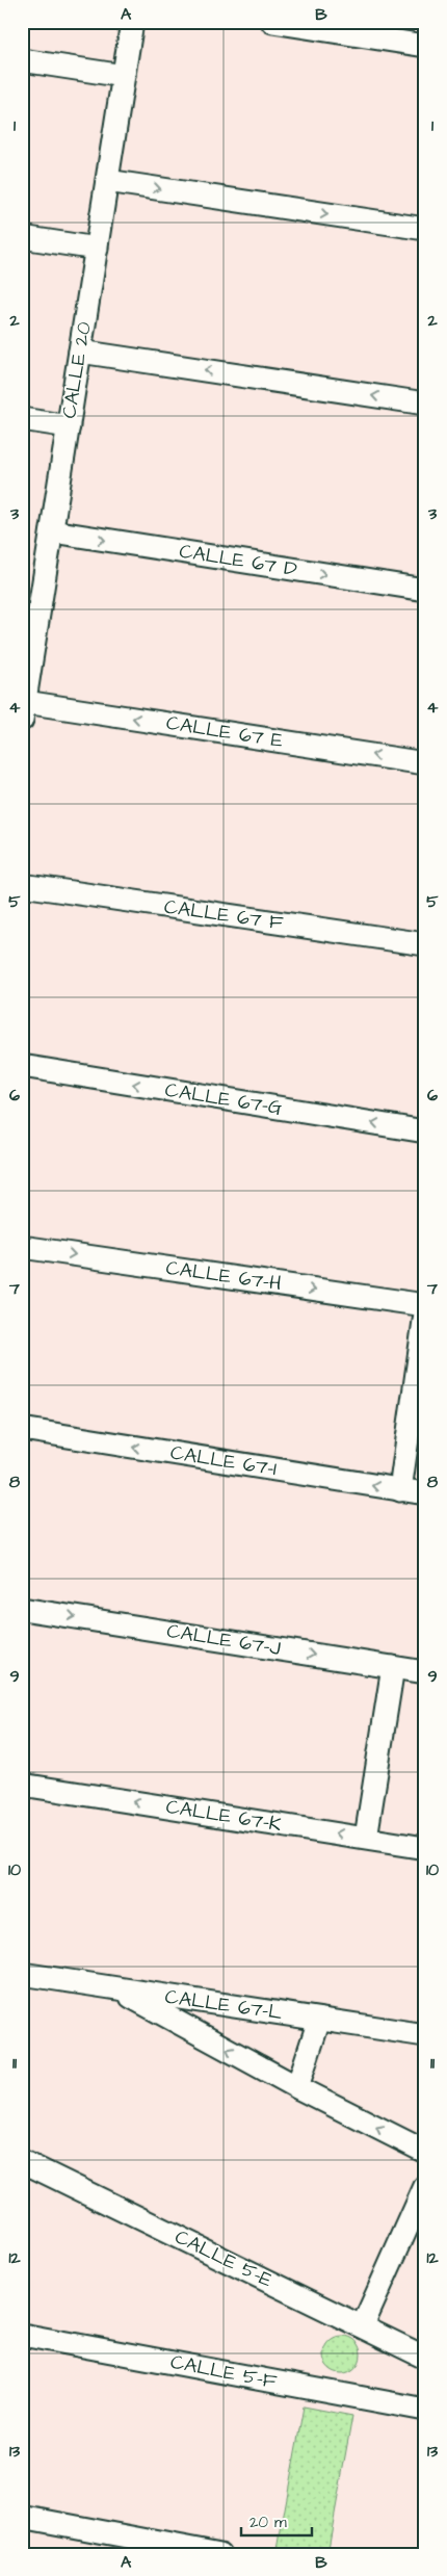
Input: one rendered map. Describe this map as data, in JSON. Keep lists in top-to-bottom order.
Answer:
{
  "streets": {
    "street": [
      "CALLE 20",
      "CALLE 67 D",
      "CALLE 67 E",
      "CALLE 67 F",
      "CALLE 67-G",
      "CALLE 67-H",
      "CALLE 67-I",
      "CALLE 67-J",
      "CALLE 67-K",
      "CALLE 67-L",
      "CALLE 5-E",
      "CALLE 5-F"
    ]
  },
  "crossings": [
    ["CALLE 20", "CALLE 67 D"],
    ["CALLE 20", "CALLE 67 E"]
  ],
  "one_way": [
    "CALLE 67 E",
    "CALLE 67-G",
    "CALLE 67-H",
    "CALLE 67-I",
    "CALLE 67-J",
    "CALLE 67-K"
  ],
  "scale_bar": "20 m",
  "grid": {
    "columns": ["A", "B"],
    "rows": [
      "1",
      "2",
      "3",
      "4",
      "5",
      "6",
      "7",
      "8",
      "9",
      "10",
      "11",
      "12",
      "13"
    ]
  }
}
